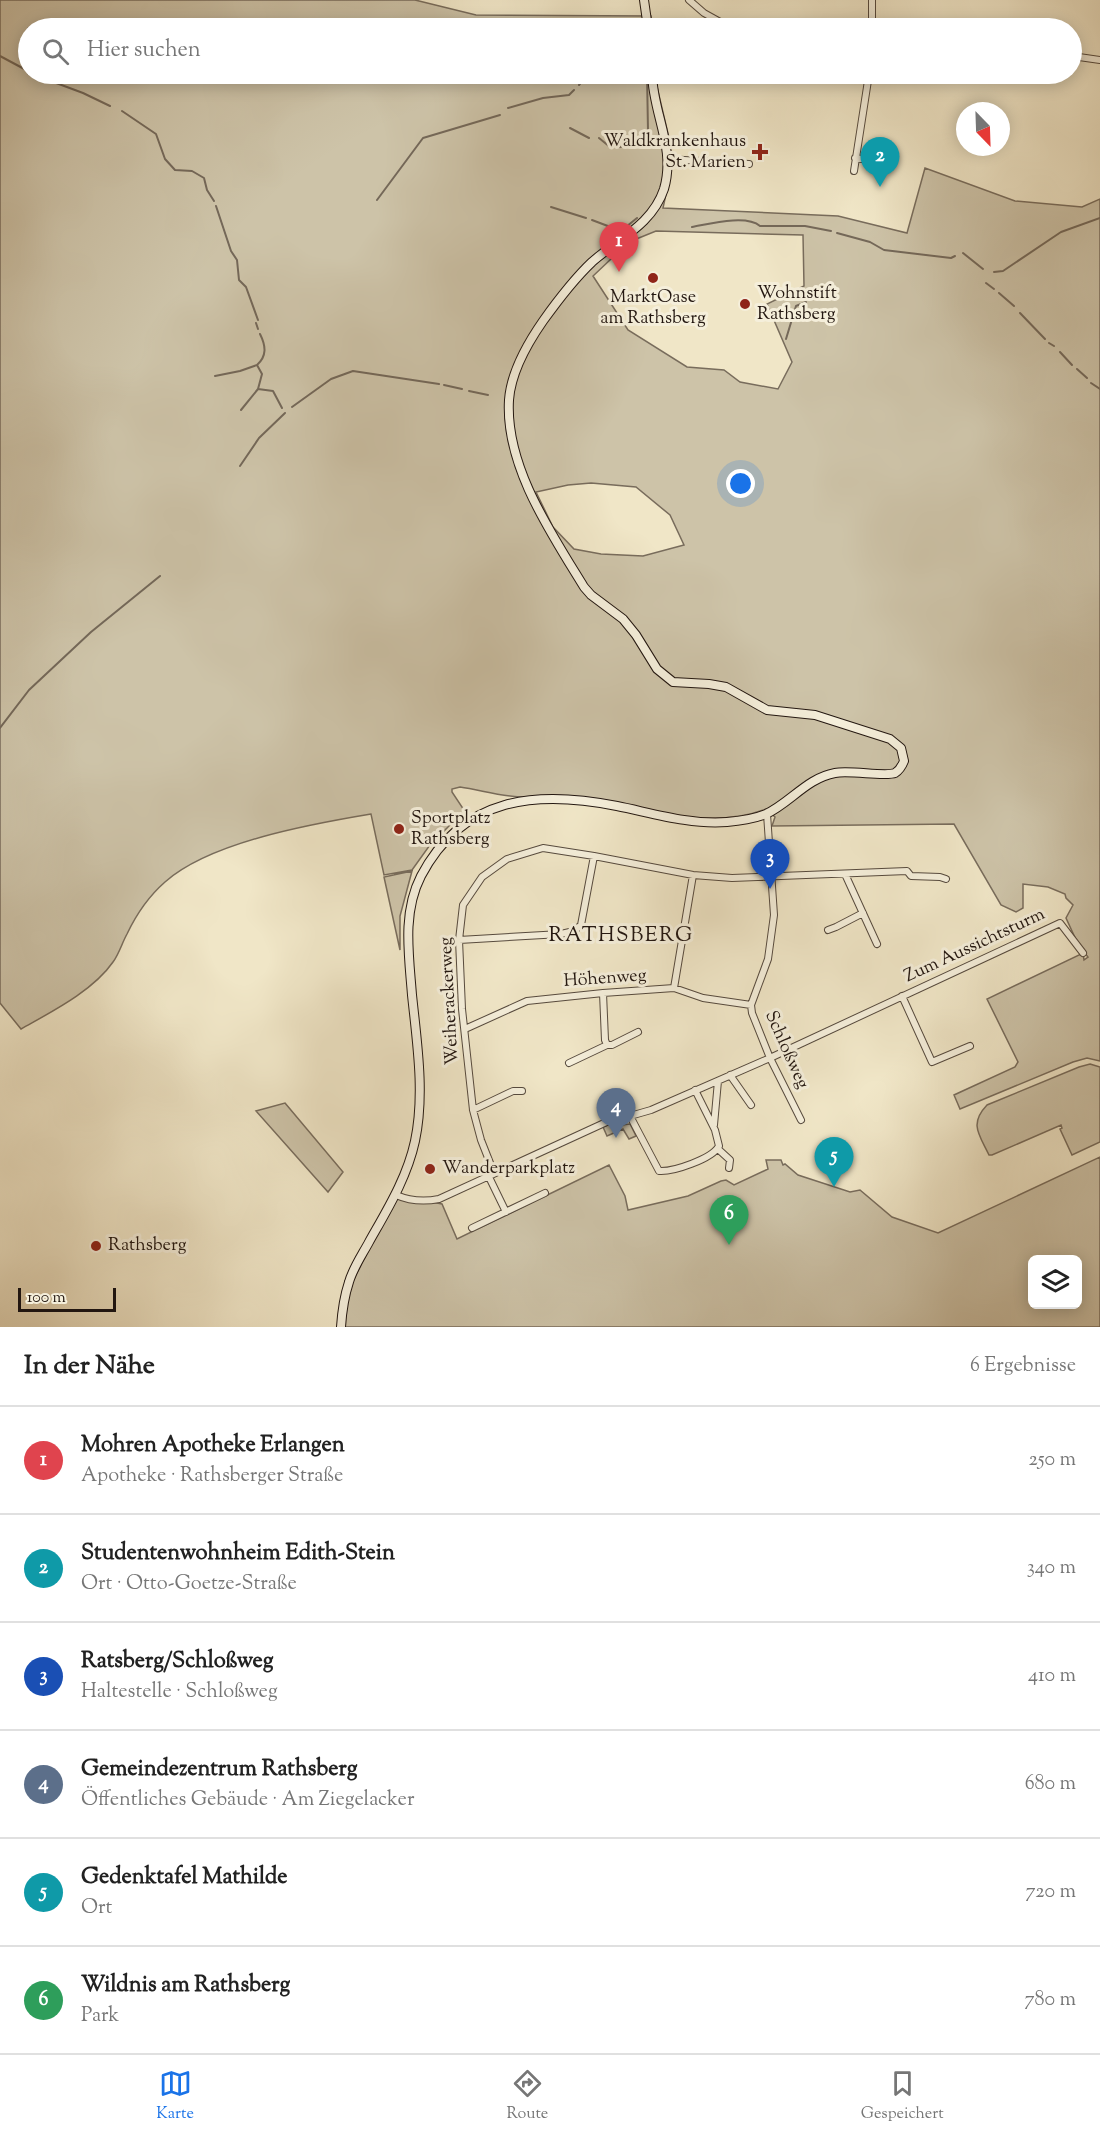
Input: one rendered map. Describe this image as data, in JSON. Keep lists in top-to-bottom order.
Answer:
{
  "streets": {
    "street": [
      "Zum Aussichtsturm",
      "Höhenweg",
      "Weiherackerweg",
      "Schloßweg"
    ]
  },
  "crossings": [
    ["Zum Aussichtsturm", "Weiherackerweg"],
    ["Zum Aussichtsturm", "Schloßweg"],
    ["Höhenweg", "Weiherackerweg"],
    ["Höhenweg", "Schloßweg"],
    ["Weiherackerweg", "Schloßweg"]
  ],
  "districts": ["RATHSBERG"],
  "places": {
    "health": ["Waldkrankenhaus St. Marien"],
    "other": [
      "MarktOase am Rathsberg",
      "Wohnstift Rathsberg",
      "Sportplatz Rathsberg",
      "Wanderparkplatz",
      "Rathsberg"
    ]
  },
  "scale_bar": "100 m",
  "north": "bottom right",
  "page": {
    "search": "Hier suchen",
    "pins": [
      "2",
      "1",
      "3",
      "4",
      "5",
      "6"
    ],
    "scale": "100 m",
    "heading": ["In der Nähe", "6 Ergebnisse"],
    "list": [
      {
        "mark": "1",
        "name": "Mohren Apotheke Erlangen",
        "note": "Apotheke · Rathsberger Straße",
        "value": "250 m"
      },
      {
        "mark": "2",
        "name": "Studentenwohnheim Edith-Stein",
        "note": "Ort · Otto-Goetze-Straße",
        "value": "340 m"
      },
      {
        "mark": "3",
        "name": "Ratsberg/Schloßweg",
        "note": "Haltestelle · Schloßweg",
        "value": "410 m"
      },
      {
        "mark": "4",
        "name": "Gemeindezentrum Rathsberg",
        "note": "Öffentliches Gebäude · Am Ziegelacker",
        "value": "680 m"
      },
      {
        "mark": "5",
        "name": "Gedenktafel Mathilde",
        "note": "Ort",
        "value": "720 m"
      },
      {
        "mark": "6",
        "name": "Wildnis am Rathsberg",
        "note": "Park",
        "value": "780 m"
      }
    ],
    "nav": ["Karte", "Route", "Gespeichert"]
  }
}
